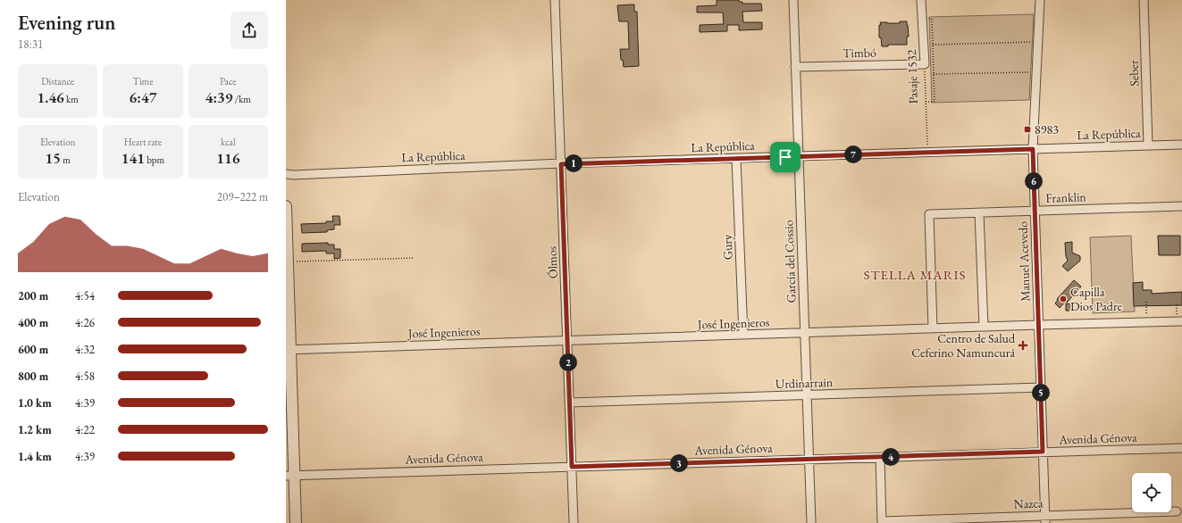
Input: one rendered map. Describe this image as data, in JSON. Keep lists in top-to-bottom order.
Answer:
{
  "streets": {
    "street": [
      "Timbó",
      "Seber",
      "Pasaje 1532",
      "La República",
      "Franklin",
      "Gury",
      "García del Cossio",
      "Manuel Acevedo",
      "Ólmos",
      "José Ingenieros",
      "Urdinarrain",
      "Avenida Génova",
      "Nazca"
    ]
  },
  "crossings": [
    ["Timbó", "Pasaje 1532"],
    ["Timbó", "García del Cossio"],
    ["Seber", "La República"],
    ["Pasaje 1532", "La República"],
    ["La República", "Gury"],
    ["La República", "García del Cossio"],
    ["La República", "Manuel Acevedo"],
    ["La República", "Ólmos"],
    ["Franklin", "Manuel Acevedo"],
    ["Franklin", "José Ingenieros"],
    ["Gury", "José Ingenieros"],
    ["García del Cossio", "José Ingenieros"],
    ["García del Cossio", "Urdinarrain"],
    ["García del Cossio", "Avenida Génova"],
    ["Manuel Acevedo", "José Ingenieros"],
    ["Manuel Acevedo", "Urdinarrain"],
    ["Manuel Acevedo", "Avenida Génova"],
    ["Manuel Acevedo", "Nazca"],
    ["Ólmos", "José Ingenieros"],
    ["Ólmos", "Urdinarrain"],
    ["Ólmos", "Avenida Génova"]
  ],
  "districts": ["STELLA MARIS"],
  "places": {
    "transit": ["8983"],
    "other": ["Capilla Dios Padre"],
    "health": ["Centro de Salud Ceferino Namuncurá"]
  },
  "page": {
    "heading": ["Evening run", "18:31"],
    "stats": [
      ["Distance", "1.46 km"],
      ["Time", "6:47"],
      ["Pace", "4:39 /km"],
      ["Elevation", "15 m"],
      ["Heart rate", "141 bpm"],
      ["kcal", "116"]
    ],
    "pins": [
      "7",
      "1",
      "6",
      "2",
      "5",
      "4",
      "3"
    ],
    "chart": ["Elevation", "209–222 m"],
    "list": [
      {
        "name": "200 m",
        "note": "4:54"
      },
      {
        "name": "400 m",
        "note": "4:26"
      },
      {
        "name": "600 m",
        "note": "4:32"
      },
      {
        "name": "800 m",
        "note": "4:58"
      },
      {
        "name": "1.0 km",
        "note": "4:39"
      },
      {
        "name": "1.2 km",
        "note": "4:22"
      },
      {
        "name": "1.4 km",
        "note": "4:39"
      }
    ]
  }
}
